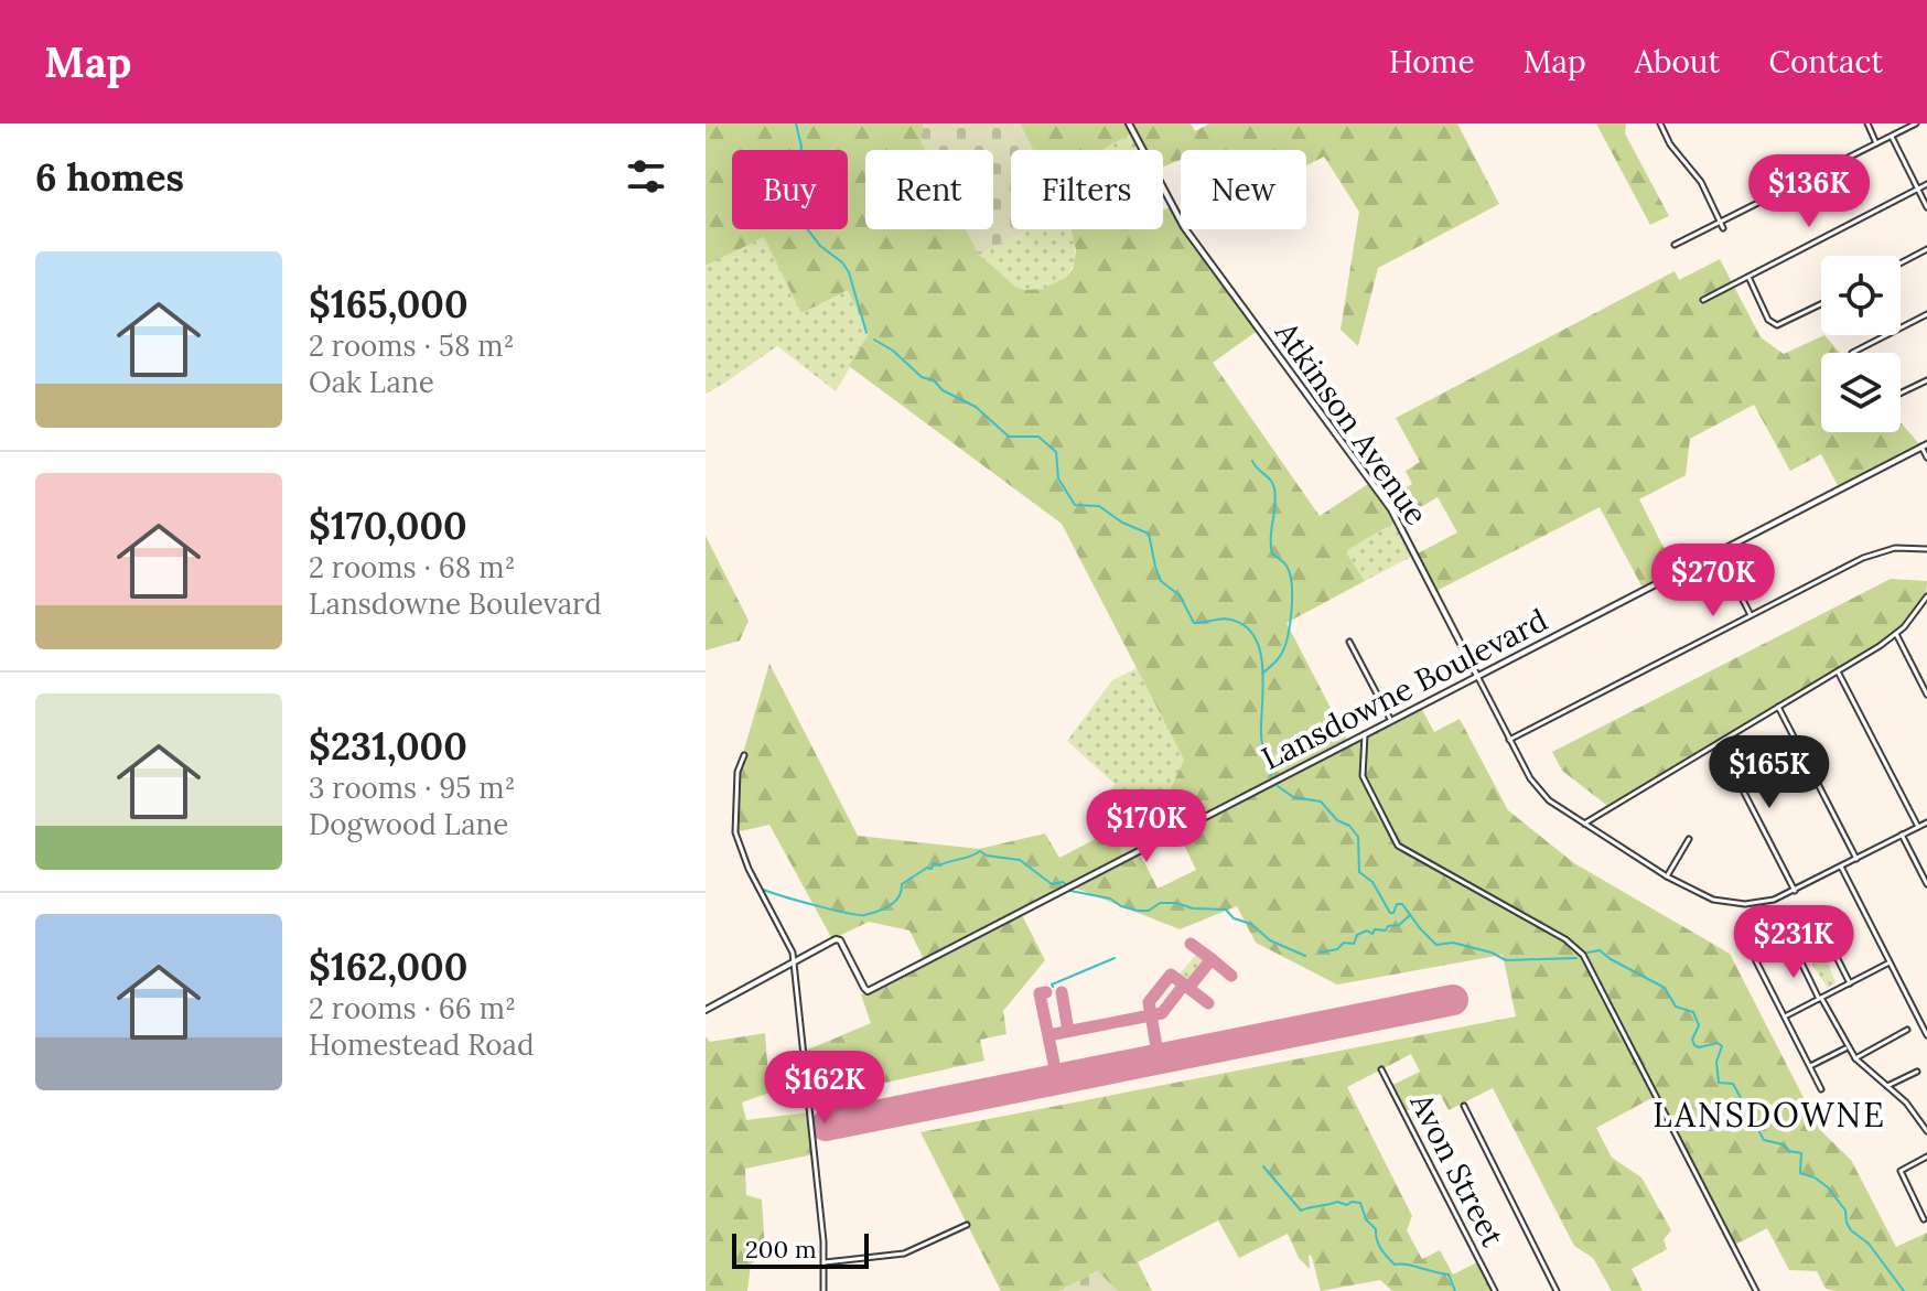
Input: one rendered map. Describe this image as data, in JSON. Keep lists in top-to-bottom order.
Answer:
{
  "streets": {
    "street": ["Atkinson Avenue", "Lansdowne Boulevard", "Avon Street"]
  },
  "crossings": [
    ["Atkinson Avenue", "Lansdowne Boulevard"]
  ],
  "districts": ["LANSDOWNE"],
  "scale_bar": "200 m",
  "page": {
    "header": "Map",
    "nav": [
      "Home",
      "Map",
      "About",
      "Contact"
    ],
    "heading": "6 homes",
    "chip": [
      "Buy",
      "Rent",
      "Filters",
      "New"
    ],
    "price": [
      "$136K",
      "$270K",
      "$165K",
      "$170K",
      "$231K",
      "$162K"
    ],
    "list": [
      {
        "name": "$165,000",
        "note": "2 rooms · 58 m² · Oak Lane"
      },
      {
        "name": "$170,000",
        "note": "2 rooms · 68 m² · Lansdowne Boulevard"
      },
      {
        "name": "$231,000",
        "note": "3 rooms · 95 m² · Dogwood Lane"
      },
      {
        "name": "$162,000",
        "note": "2 rooms · 66 m² · Homestead Road"
      }
    ],
    "scale": "200 m"
  }
}
